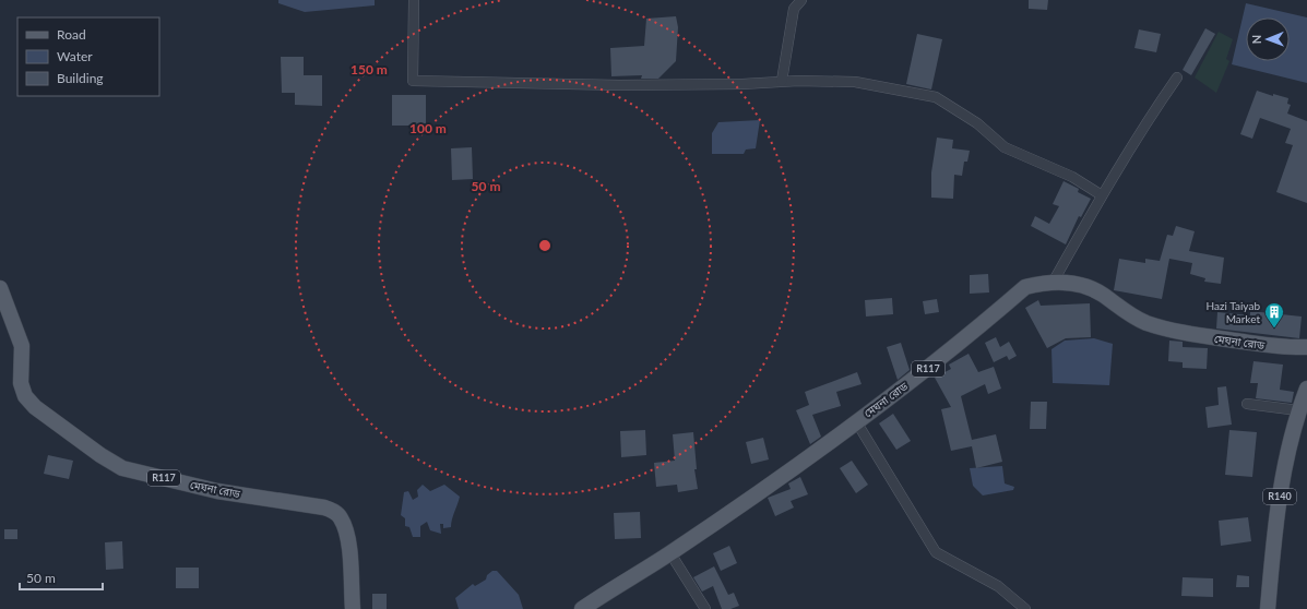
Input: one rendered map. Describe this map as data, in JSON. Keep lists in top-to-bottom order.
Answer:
{
  "streets": {
    "main road": ["মেঘনা রোড", "R117", "R140"]
  },
  "places": {
    "building": ["Hazi Taiyab Market"]
  },
  "legend": ["Road", "Water", "Building"],
  "scale_bar": "50 m",
  "north": "left",
  "rings": ["150 m", "100 m", "50 m"]
}
